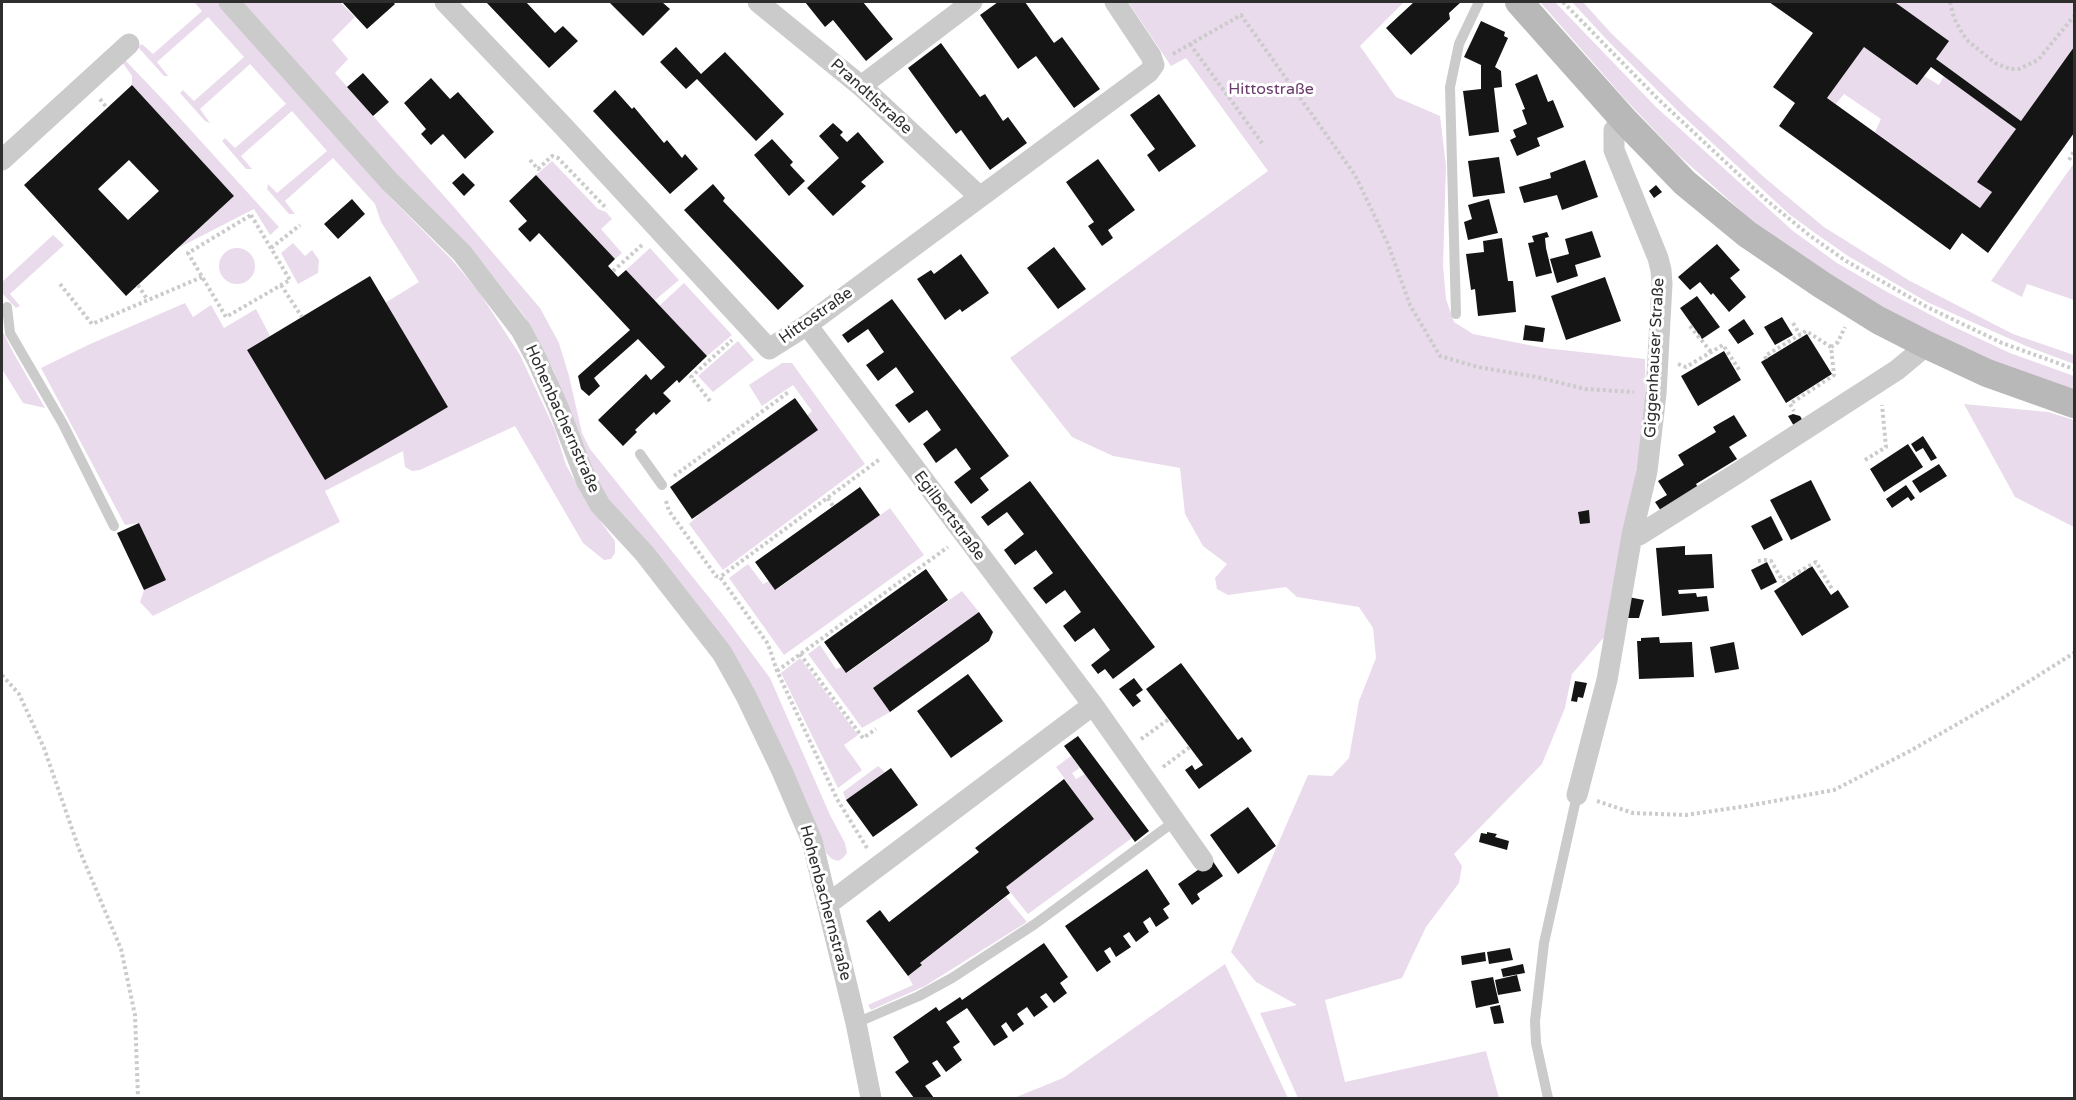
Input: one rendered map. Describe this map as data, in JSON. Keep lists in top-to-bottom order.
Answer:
{
  "streets": {
    "street": [
      "Prandtlstraße",
      "Hittostraße",
      "Giggenhauser Straße",
      "Hohenbachernstraße",
      "Egilbertstraße"
    ]
  },
  "crossings": [
    ["Prandtlstraße", "Hittostraße"],
    ["Hittostraße", "Egilbertstraße"]
  ],
  "parks": ["Hittostraße"]
}
